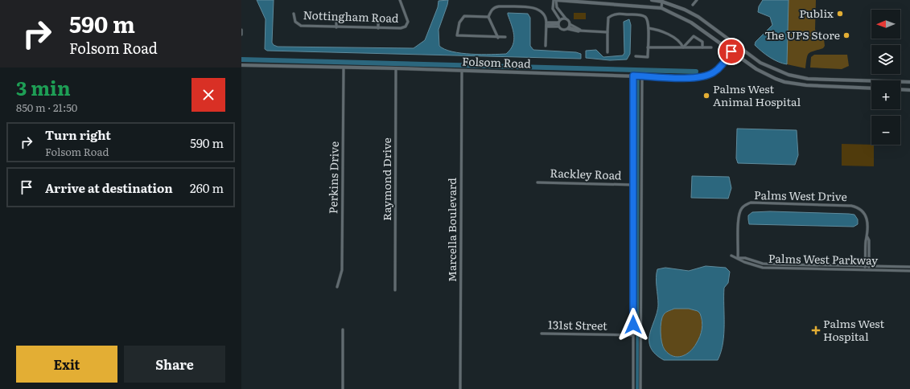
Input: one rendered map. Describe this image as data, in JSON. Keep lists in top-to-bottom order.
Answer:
{
  "streets": {
    "main road": ["Folsom Road"],
    "street": [
      "Nottingham Road",
      "Rackley Road",
      "Perkins Drive",
      "Raymond Drive",
      "Palms West Drive",
      "Marcella Boulevard",
      "Palms West Parkway",
      "131st Street"
    ]
  },
  "crossings": [
    ["Folsom Road", "Perkins Drive"],
    ["Folsom Road", "Raymond Drive"],
    ["Folsom Road", "Marcella Boulevard"],
    ["Palms West Drive", "Palms West Parkway"]
  ],
  "places": {
    "other": ["Publix", "The UPS Store", "Palms West Animal Hospital"],
    "health": ["Palms West Hospital"]
  },
  "north": "left",
  "page": {
    "turn": ["590 m", "Folsom Road"],
    "map_buttons": ["+", "−"],
    "heading": ["3 min", "850 m · 21:50"],
    "list": [
      {
        "name": "Turn right",
        "note": "Folsom Road",
        "value": "590 m"
      },
      {
        "name": "Arrive at destination",
        "value": "260 m"
      }
    ],
    "buttons": ["Exit", "Share"]
  }
}
